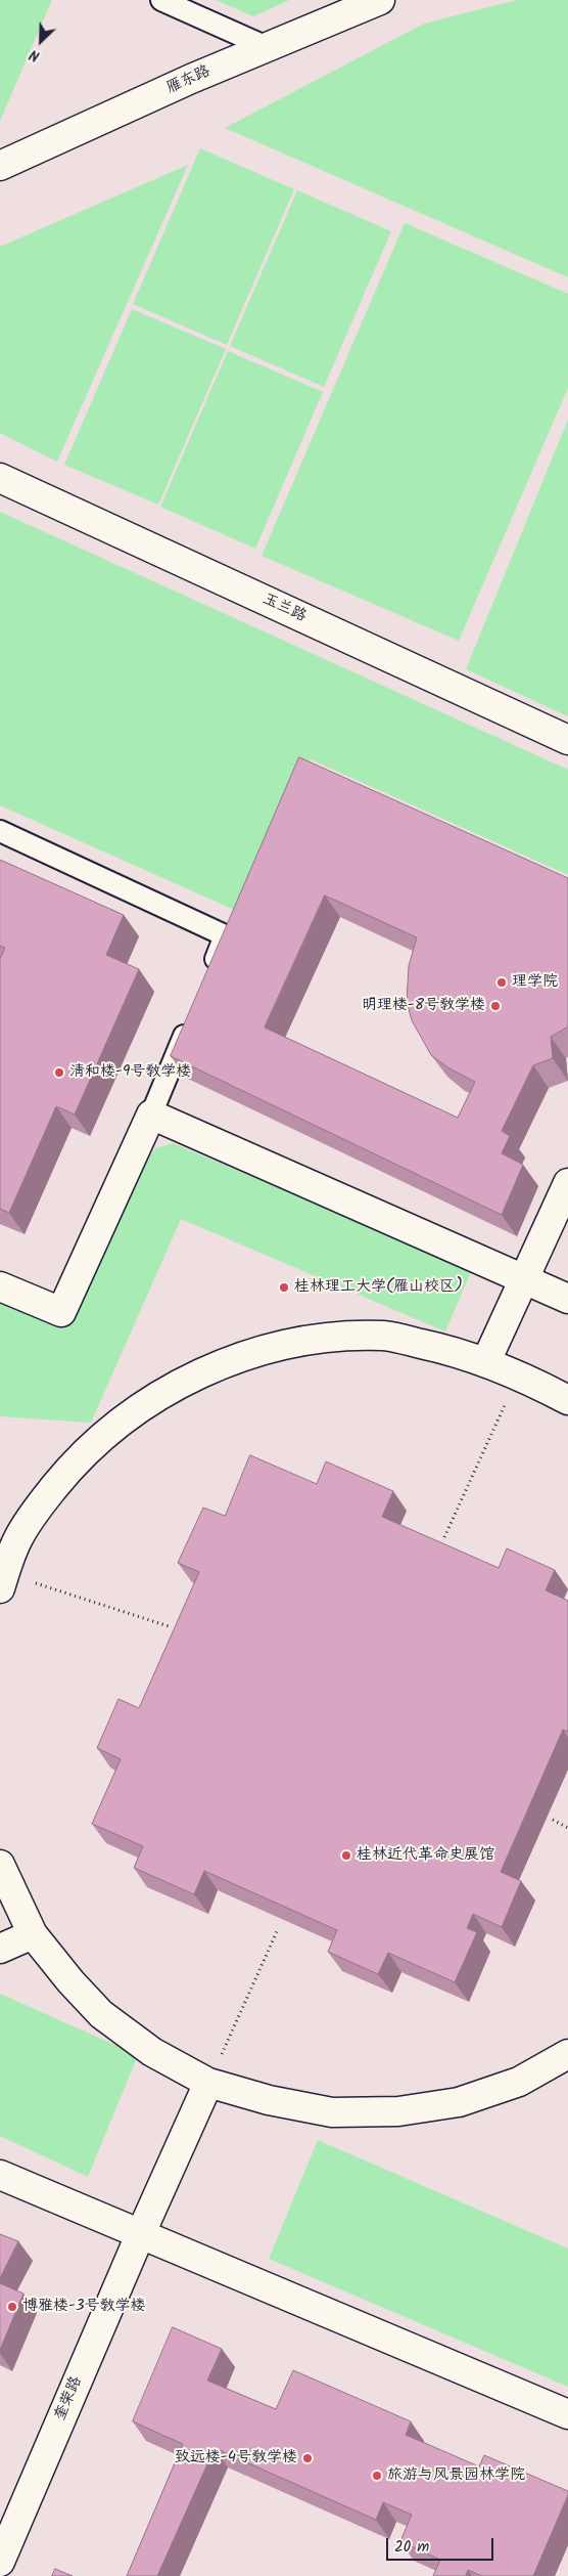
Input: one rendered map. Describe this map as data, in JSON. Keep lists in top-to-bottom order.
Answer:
{
  "streets": {
    "street": ["雁东路", "玉兰路", "奎荣路"]
  },
  "places": [
    "理学院",
    "明理楼-8号教学楼",
    "清和楼-9号教学楼",
    "桂林理工大学(雁山校区)",
    "桂林近代革命史展馆",
    "博雅楼-3号教学楼",
    "致远楼-4号教学楼",
    "旅游与风景园林学院"
  ],
  "scale_bar": "20 m",
  "north": "bottom left"
}
